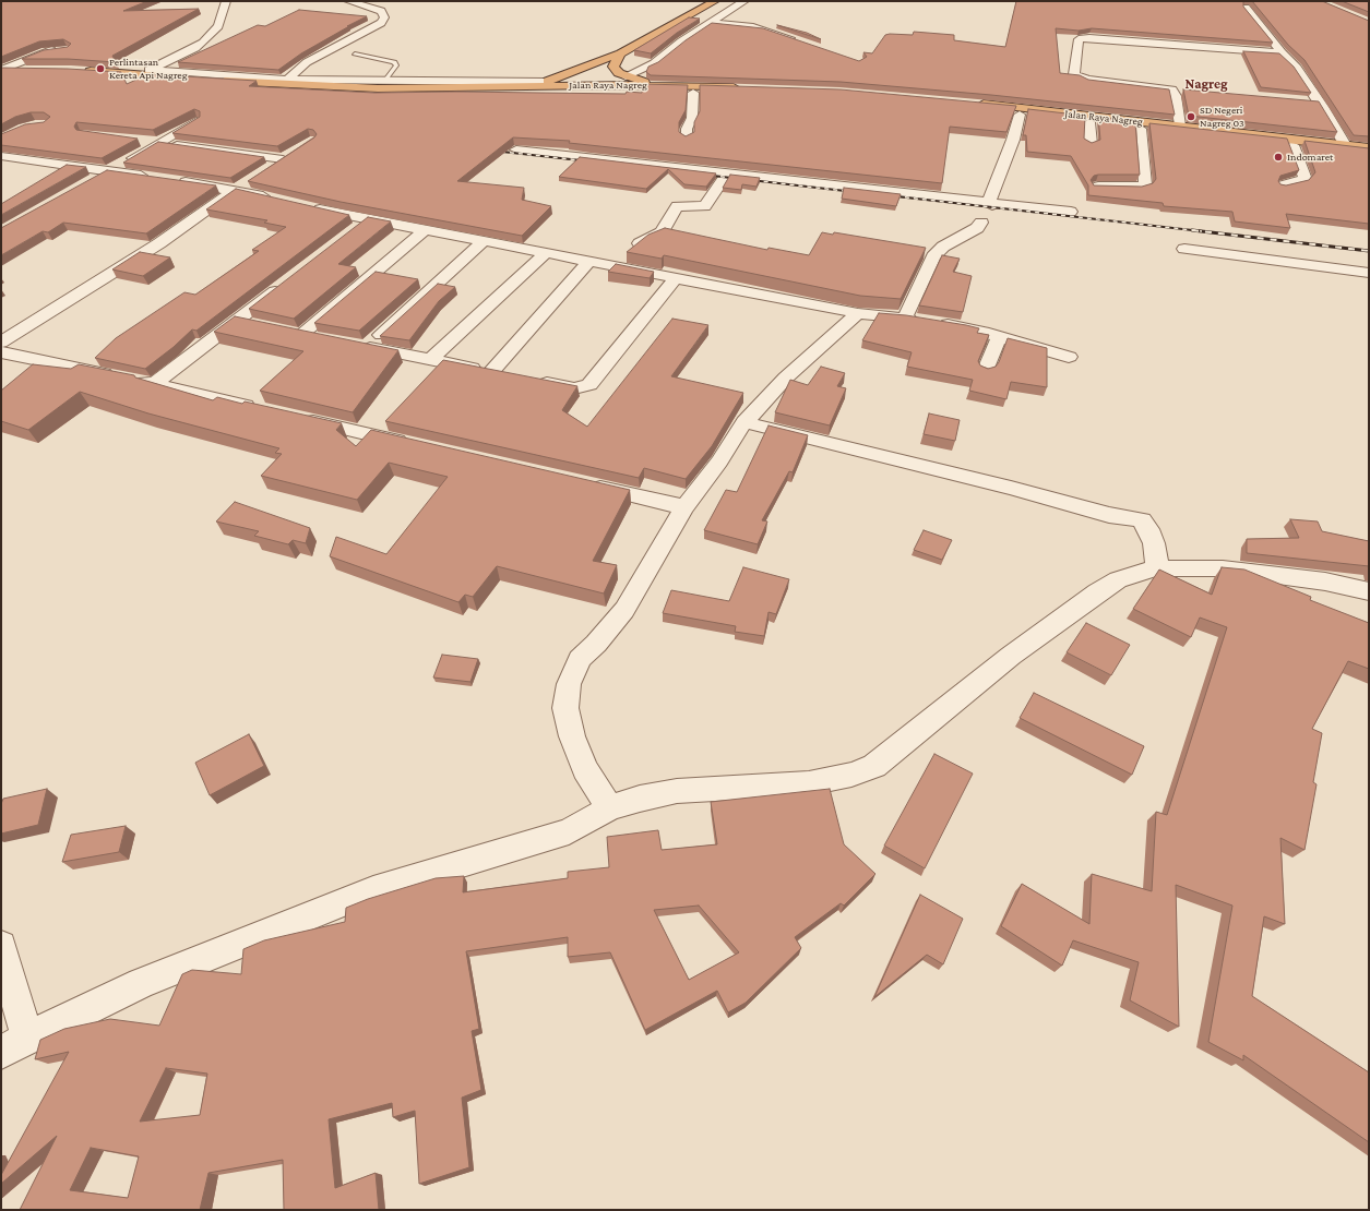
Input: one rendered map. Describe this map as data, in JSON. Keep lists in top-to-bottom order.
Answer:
{
  "streets": {
    "highway": ["Jalan Raya Nagreg"]
  },
  "districts": ["Nagreg"],
  "places": ["Perlintasan Kereta Api Nagreg", "SD Negeri Nagreg 03", "Indomaret"]
}
